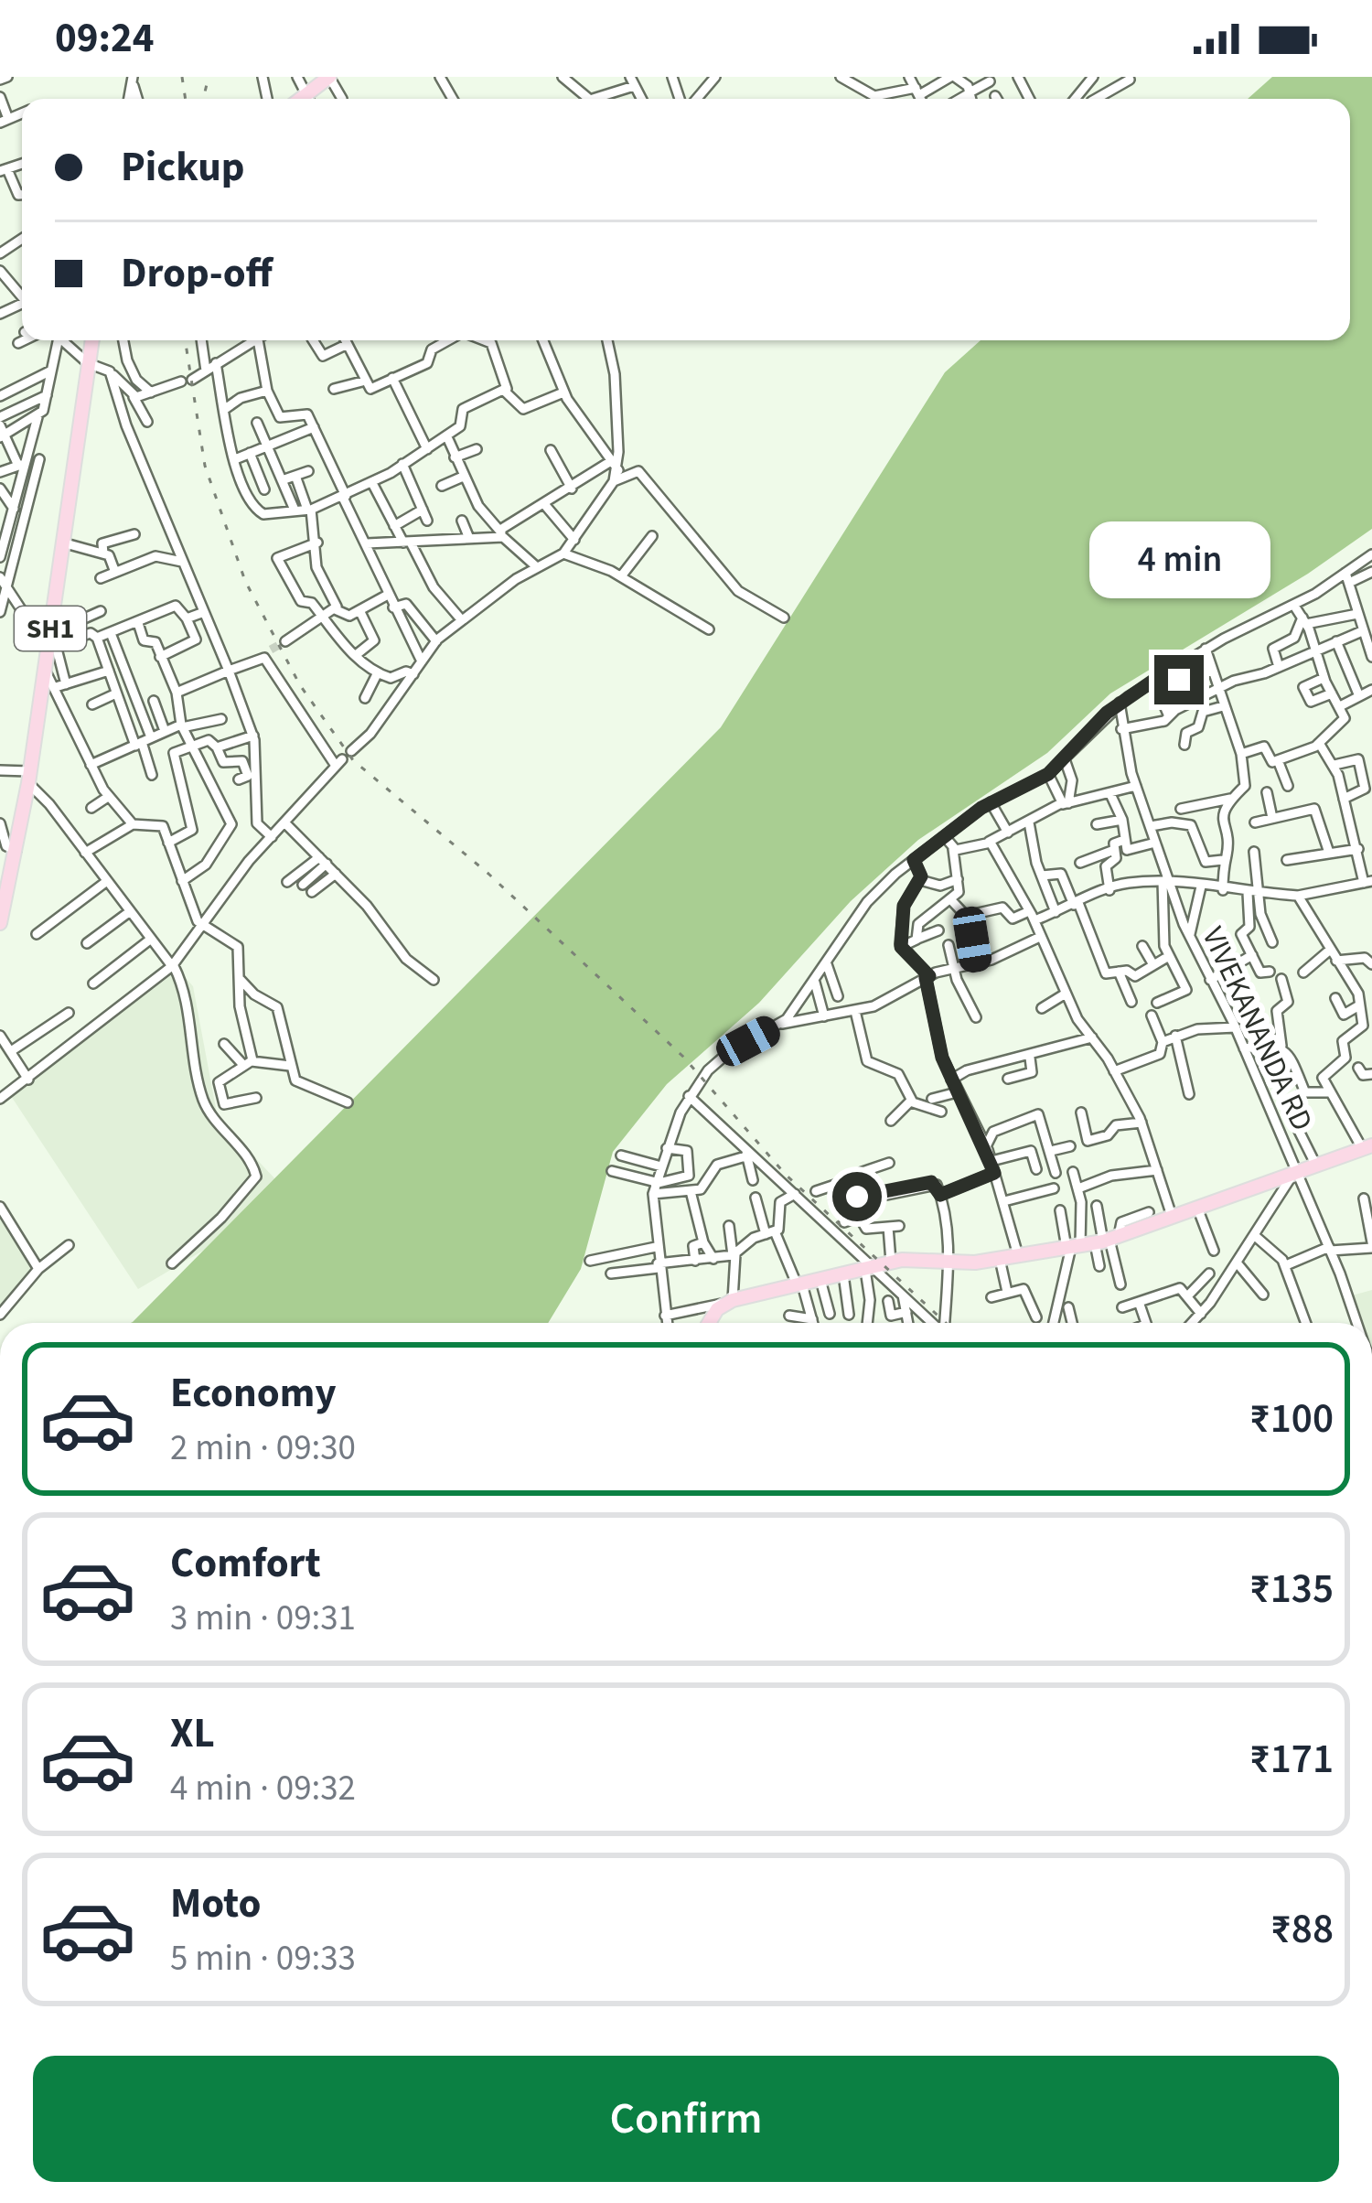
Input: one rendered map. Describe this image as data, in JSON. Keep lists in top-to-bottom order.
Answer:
{
  "streets": {
    "main road": ["SH1"],
    "street": ["VIVEKANANDA RD"]
  },
  "page": {
    "status": "09:24",
    "banner": ["Pickup", "Drop-off"],
    "bubble": "4 min",
    "list": [
      {
        "name": "Economy",
        "note": "2 min · 09:30",
        "value": "₹100"
      },
      {
        "name": "Comfort",
        "note": "3 min · 09:31",
        "value": "₹135"
      },
      {
        "name": "XL",
        "note": "4 min · 09:32",
        "value": "₹171"
      },
      {
        "name": "Moto",
        "note": "5 min · 09:33",
        "value": "₹88"
      }
    ],
    "buttons": "Confirm"
  }
}
